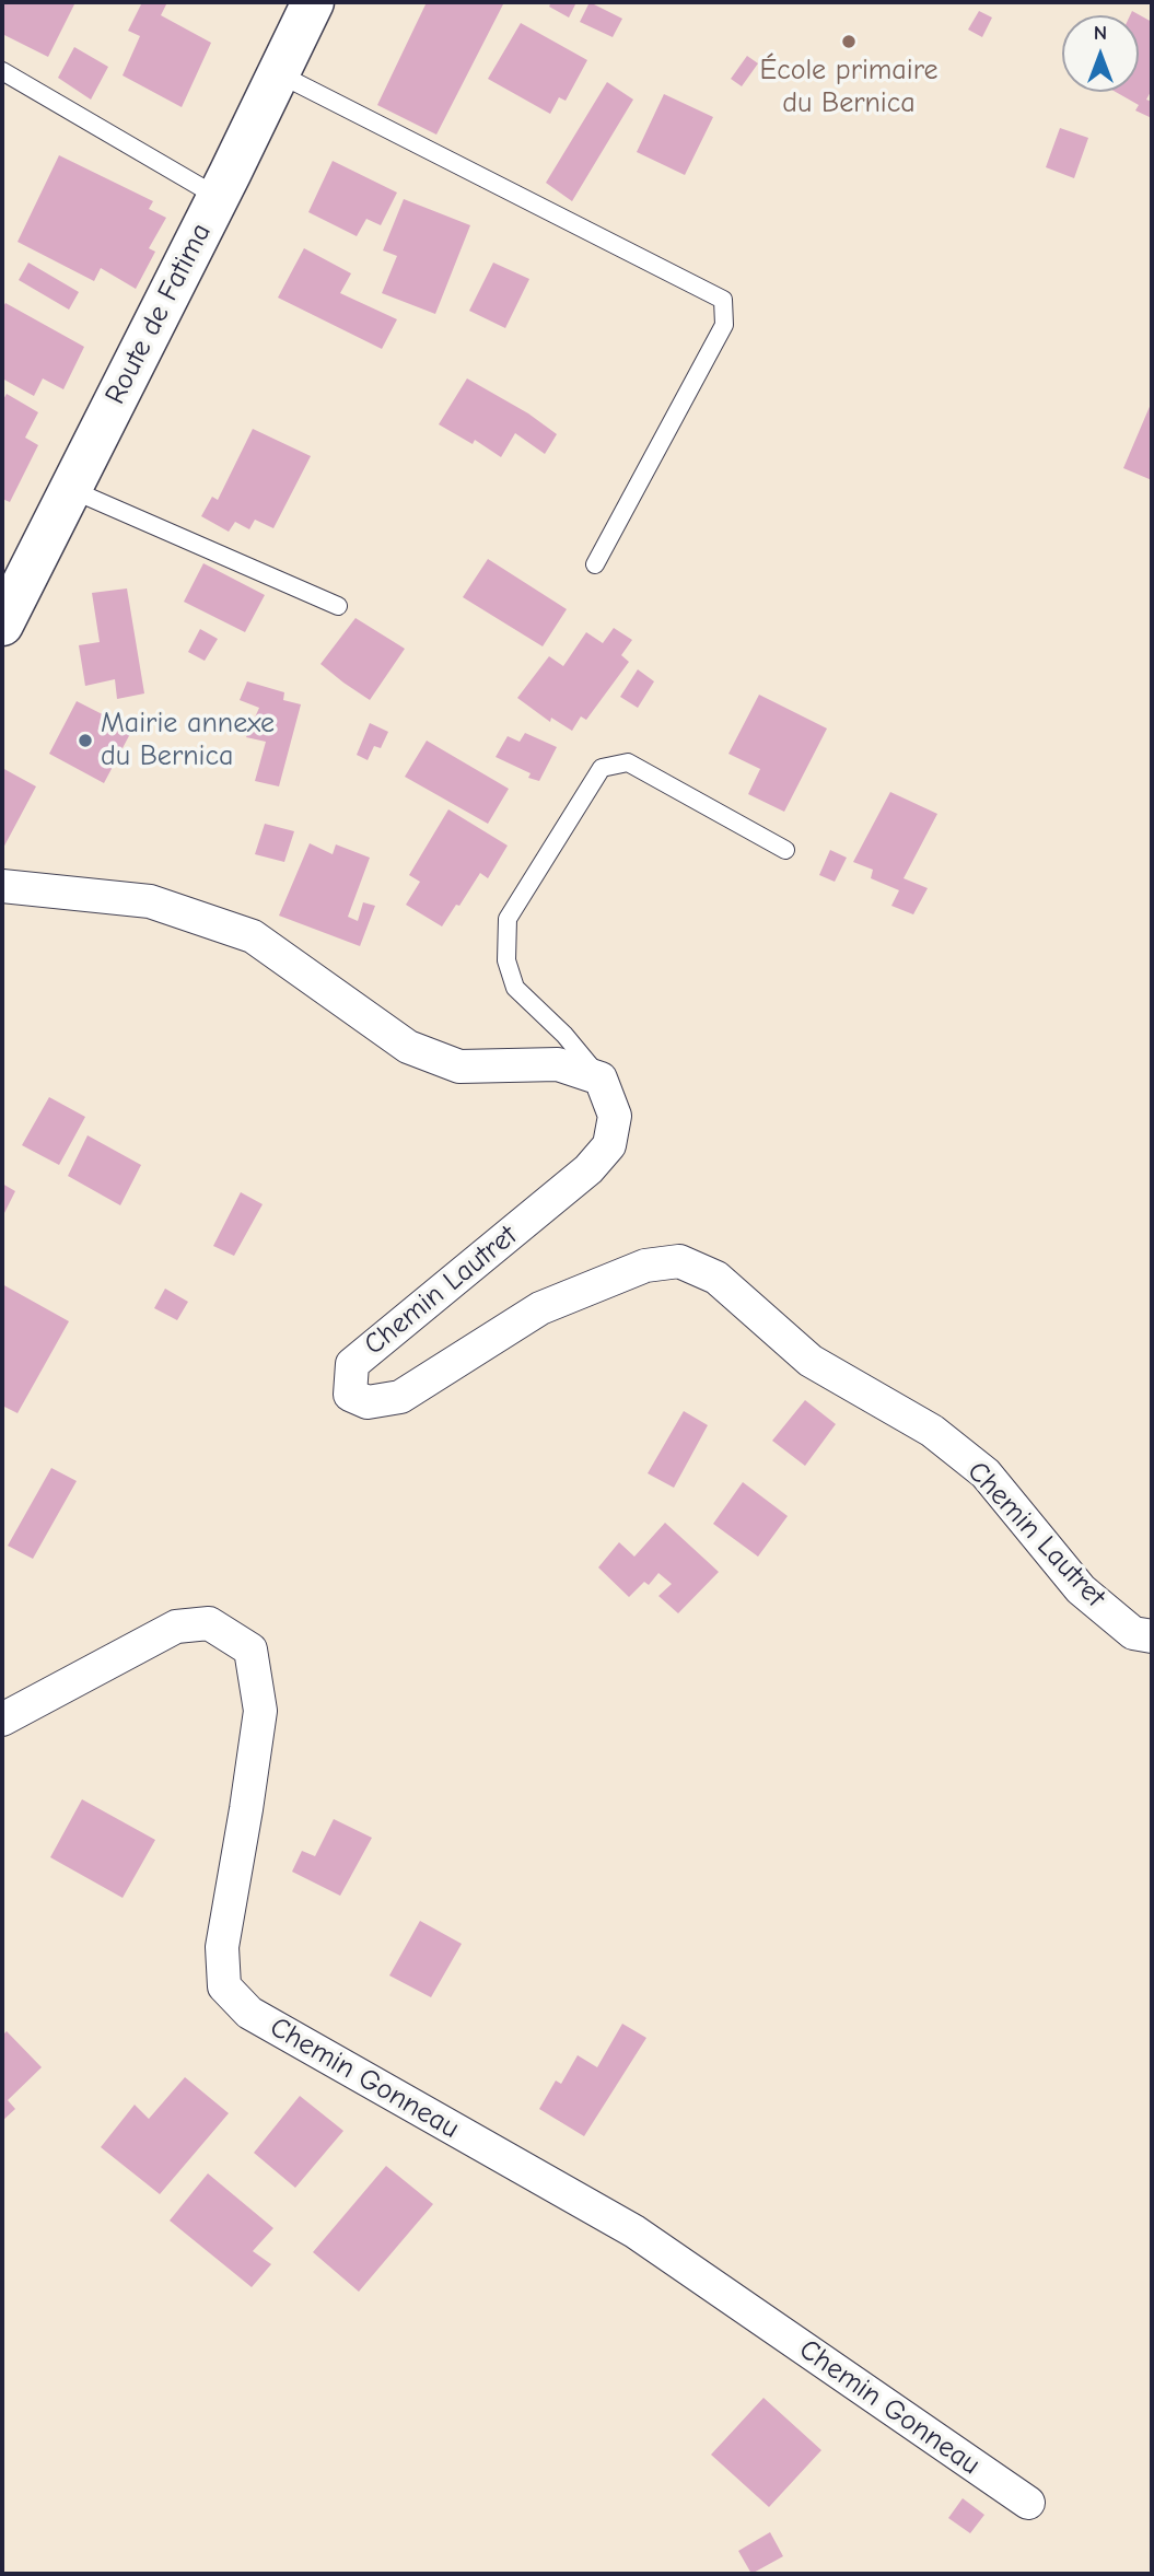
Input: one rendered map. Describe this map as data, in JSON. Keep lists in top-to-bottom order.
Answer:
{
  "streets": {
    "main road": ["Route de Fatima"],
    "street": ["Chemin Lautret", "Chemin Gonneau"]
  },
  "places": ["École primaire du Bernica", "Mairie annexe du Bernica"],
  "north": "top"
}
